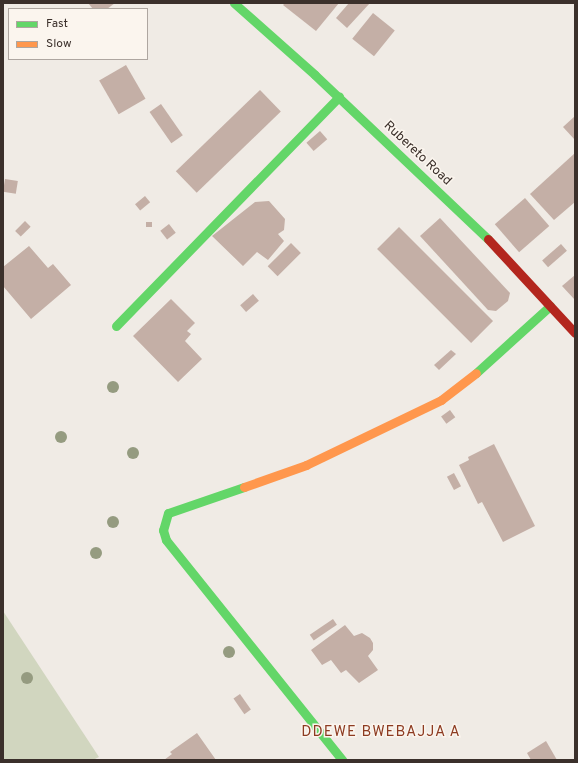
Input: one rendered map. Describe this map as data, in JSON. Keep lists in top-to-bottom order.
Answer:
{
  "streets": {
    "street": ["Rubereto Road"]
  },
  "districts": ["DDEWE BWEBAJJA A"],
  "legend": ["Fast", "Slow"]
}
